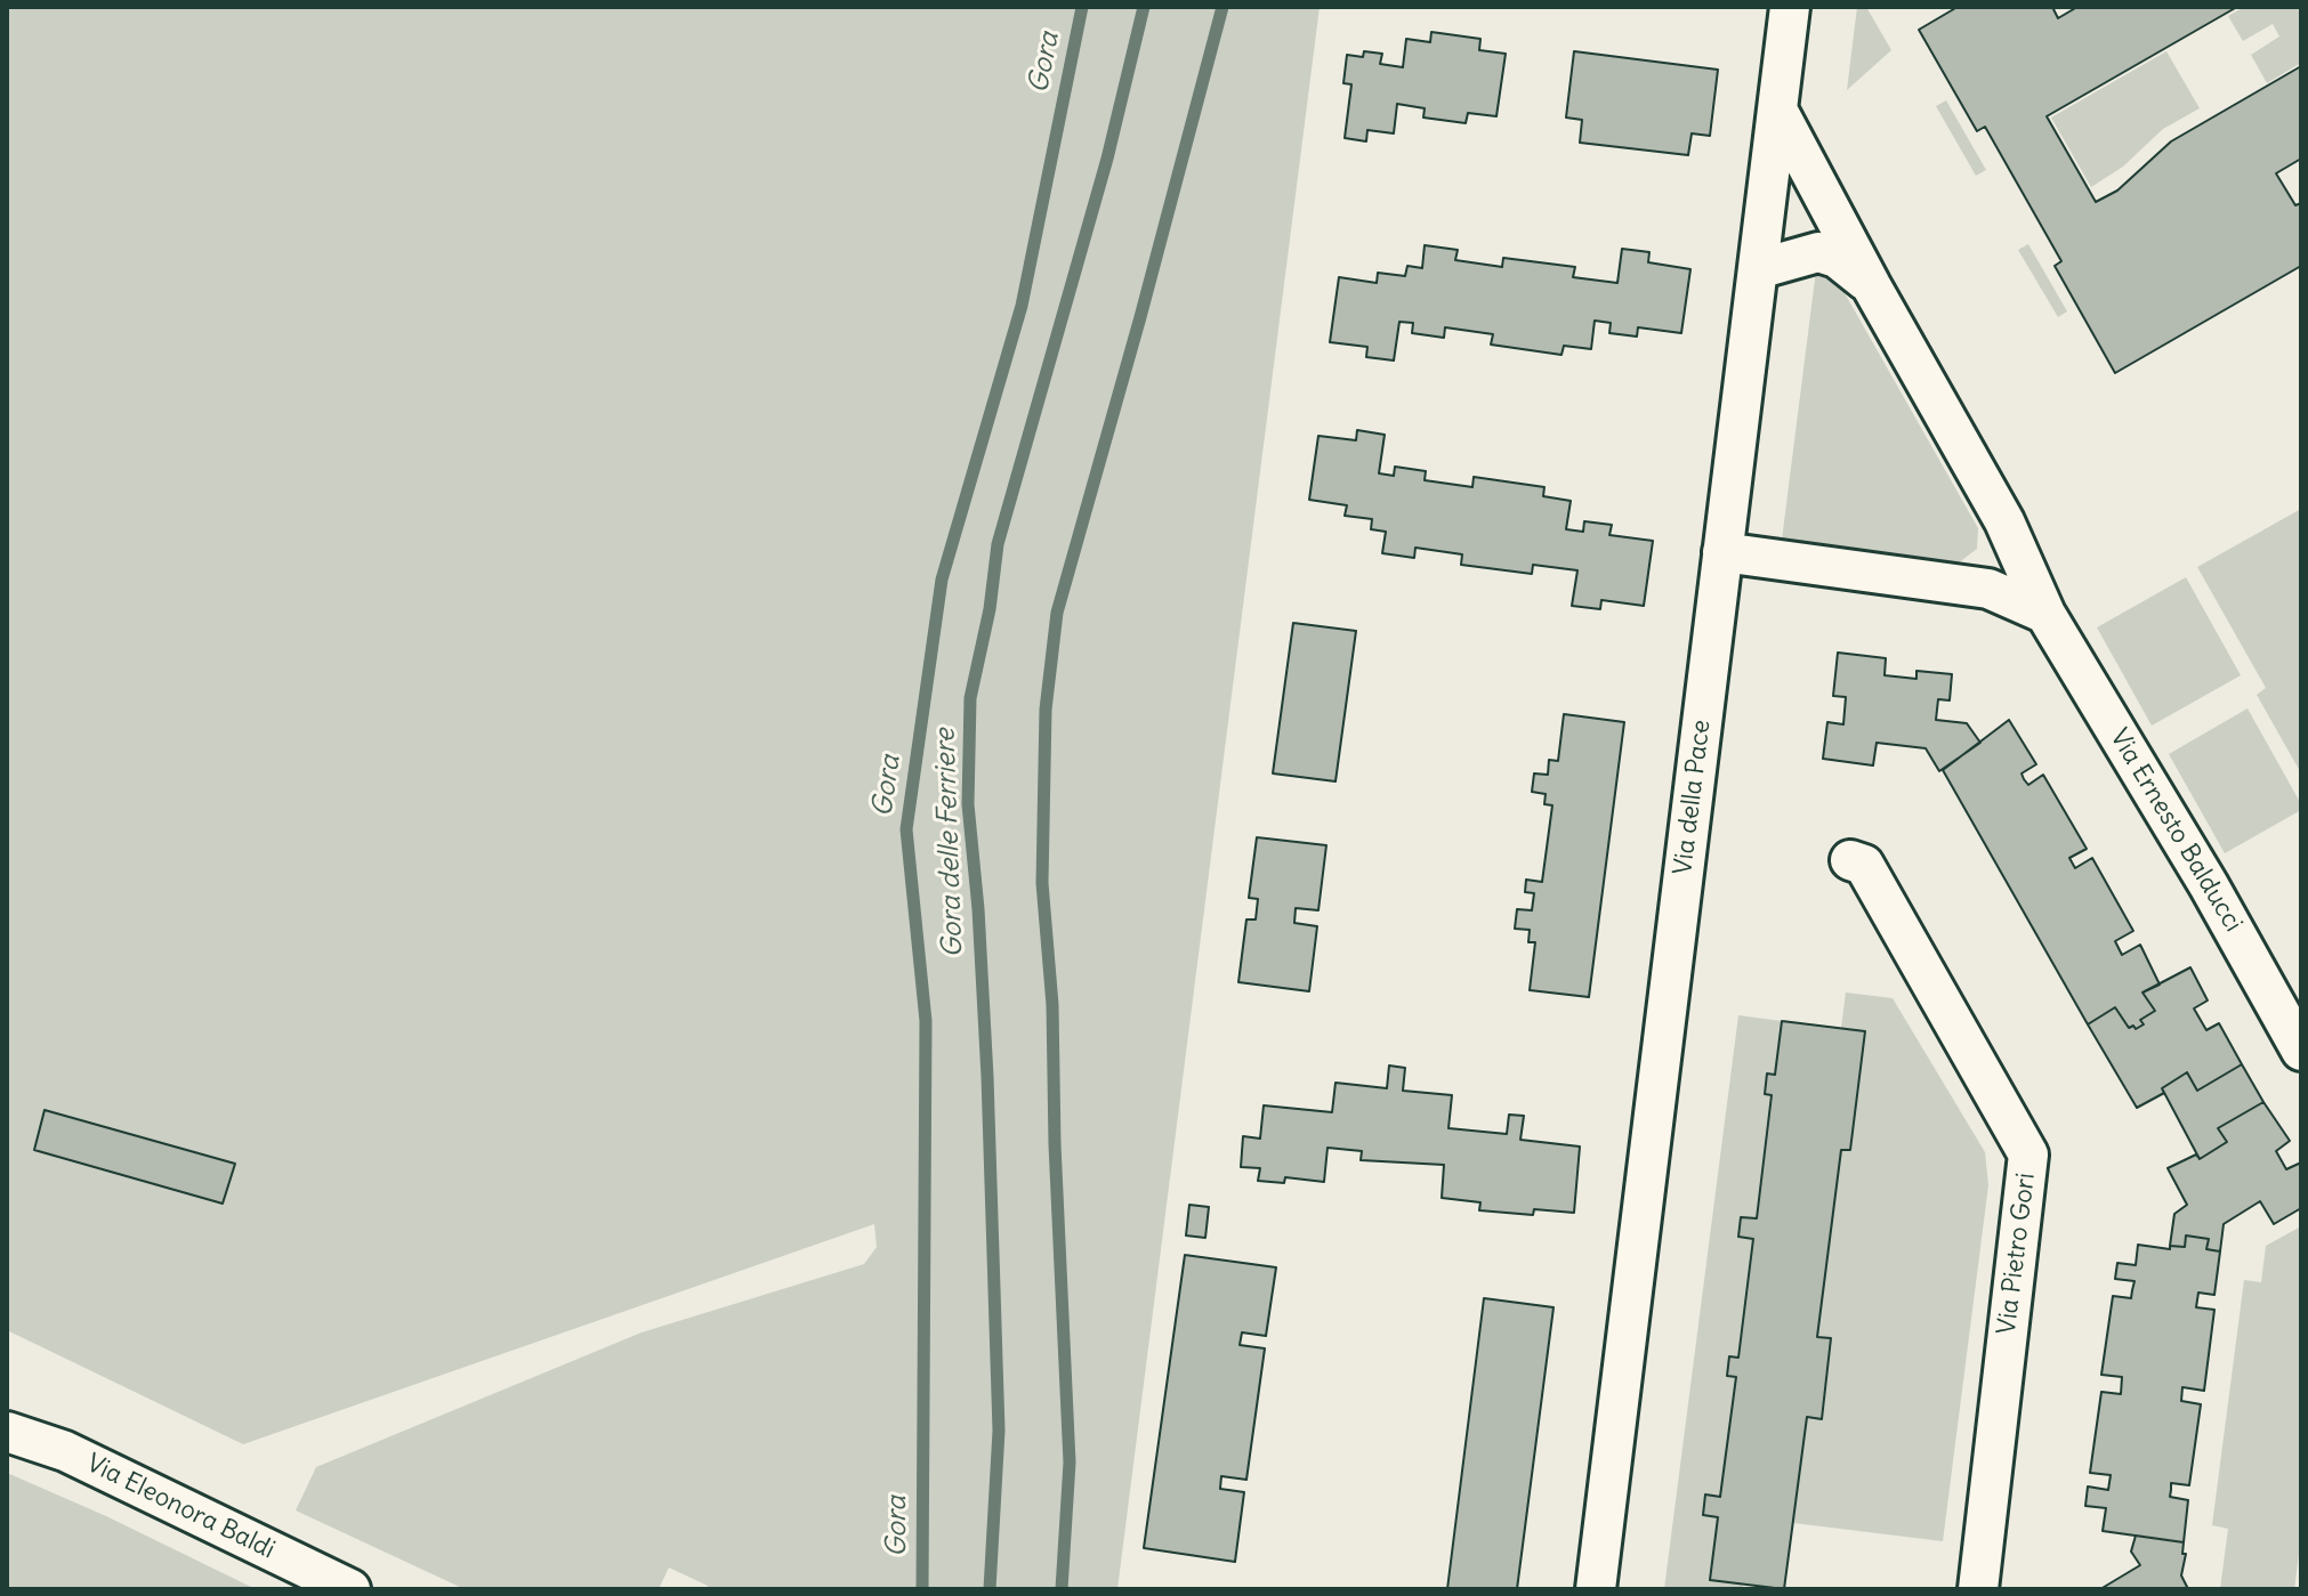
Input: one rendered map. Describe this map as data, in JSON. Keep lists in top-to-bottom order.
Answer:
{
  "streets": {
    "street": [
      "Via della Pace",
      "Via Ernesto Balducci",
      "Via Pietro Gori",
      "Via Eleonora Baldi"
    ]
  },
  "crossings": [
    ["Via della Pace", "Via Ernesto Balducci"]
  ],
  "water": ["Gora", "Gora delle Ferriere"]
}
